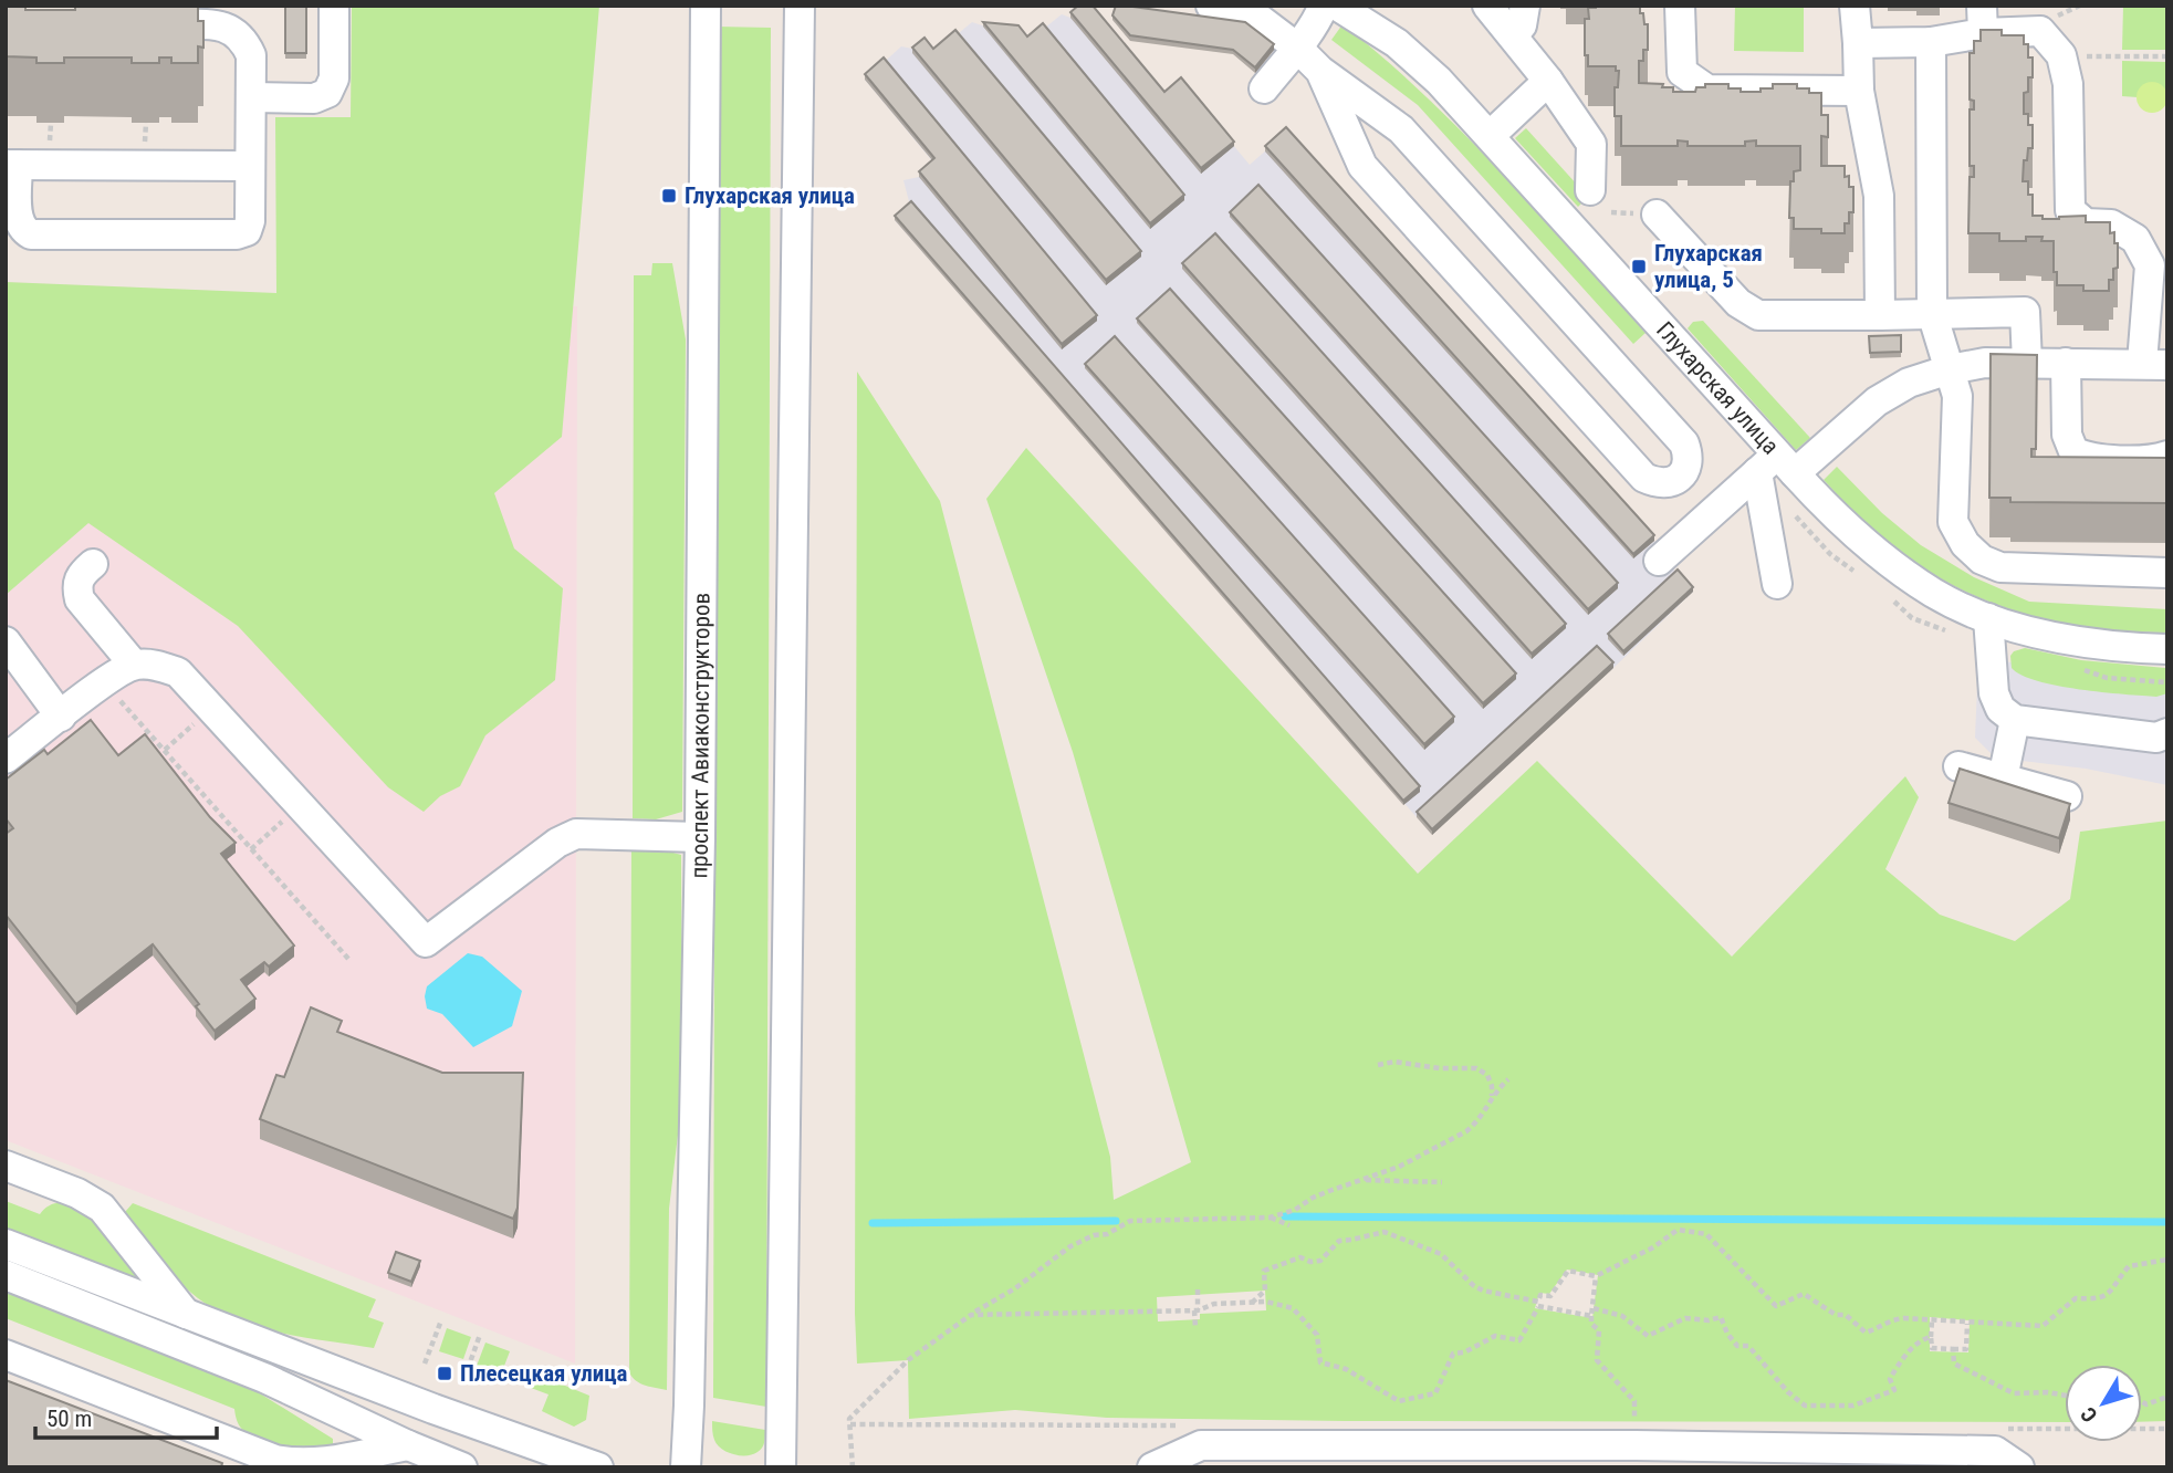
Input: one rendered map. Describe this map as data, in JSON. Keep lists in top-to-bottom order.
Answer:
{
  "streets": {
    "street": ["Глухарская улица", "проспект Авиаконструкторов"]
  },
  "places": {
    "transit": ["Глухарская улица", "Глухарская улица, 5", "Плесецкая улица"]
  },
  "scale_bar": "50 m",
  "north": "bottom left"
}
